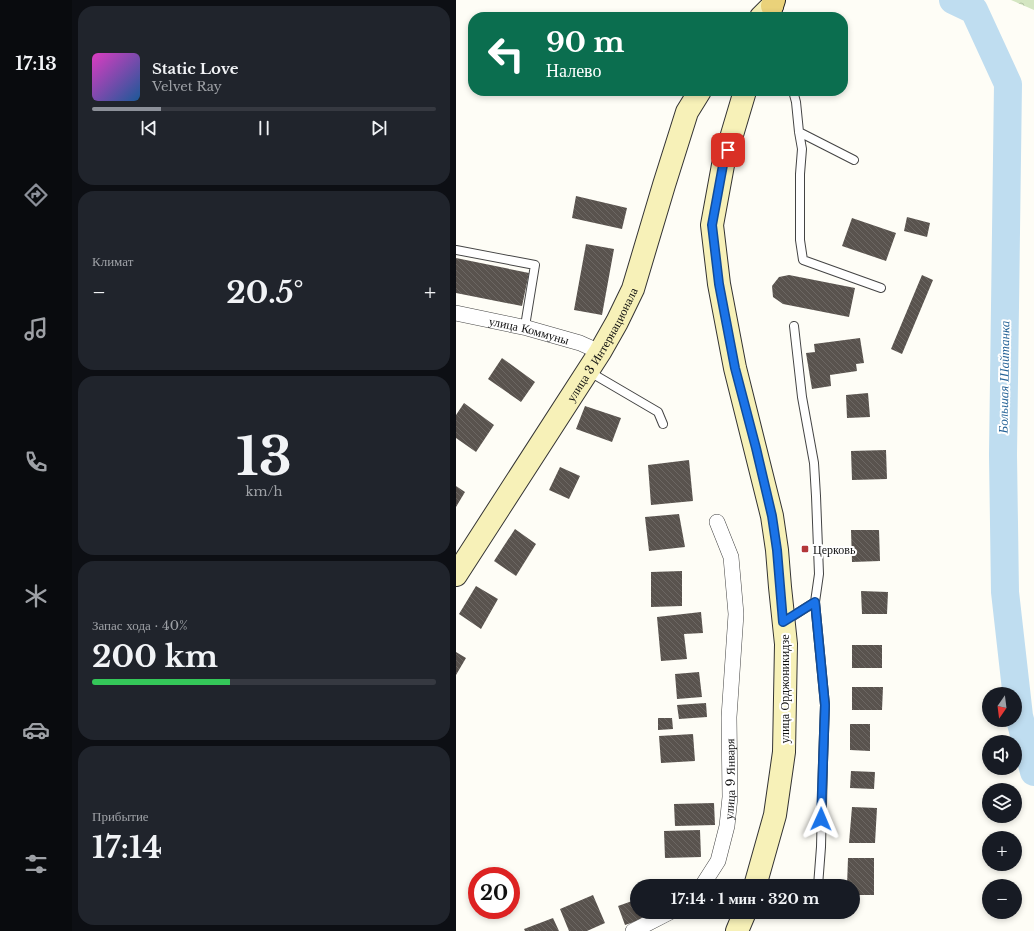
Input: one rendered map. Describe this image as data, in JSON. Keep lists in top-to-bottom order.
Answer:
{
  "streets": {
    "main road": ["улица 3 Интернационала", "улица Орджоникидзе"],
    "street": ["улица Коммуны", "улица 9 Января"]
  },
  "crossings": [
    ["улица Коммуны", "улица 3 Интернационала"]
  ],
  "water": ["Большая Шайтанка"],
  "places": {
    "transit": ["Церковь"]
  },
  "north": "bottom",
  "page": {
    "tabs": "17:13",
    "turn": ["90 m", "Налево"],
    "song": ["Static Love", "Velvet Ray"],
    "tile": [
      "Климат",
      ["13", "km/h"],
      ["Запас хода · 40%", "200 km"],
      ["Прибытие", "17:14"]
    ],
    "heat": ["−", "20.5°", "+"],
    "map_buttons": ["+", "−"],
    "limit": "20",
    "trip": "17:14 · 1 мин · 320 m"
  }
}
